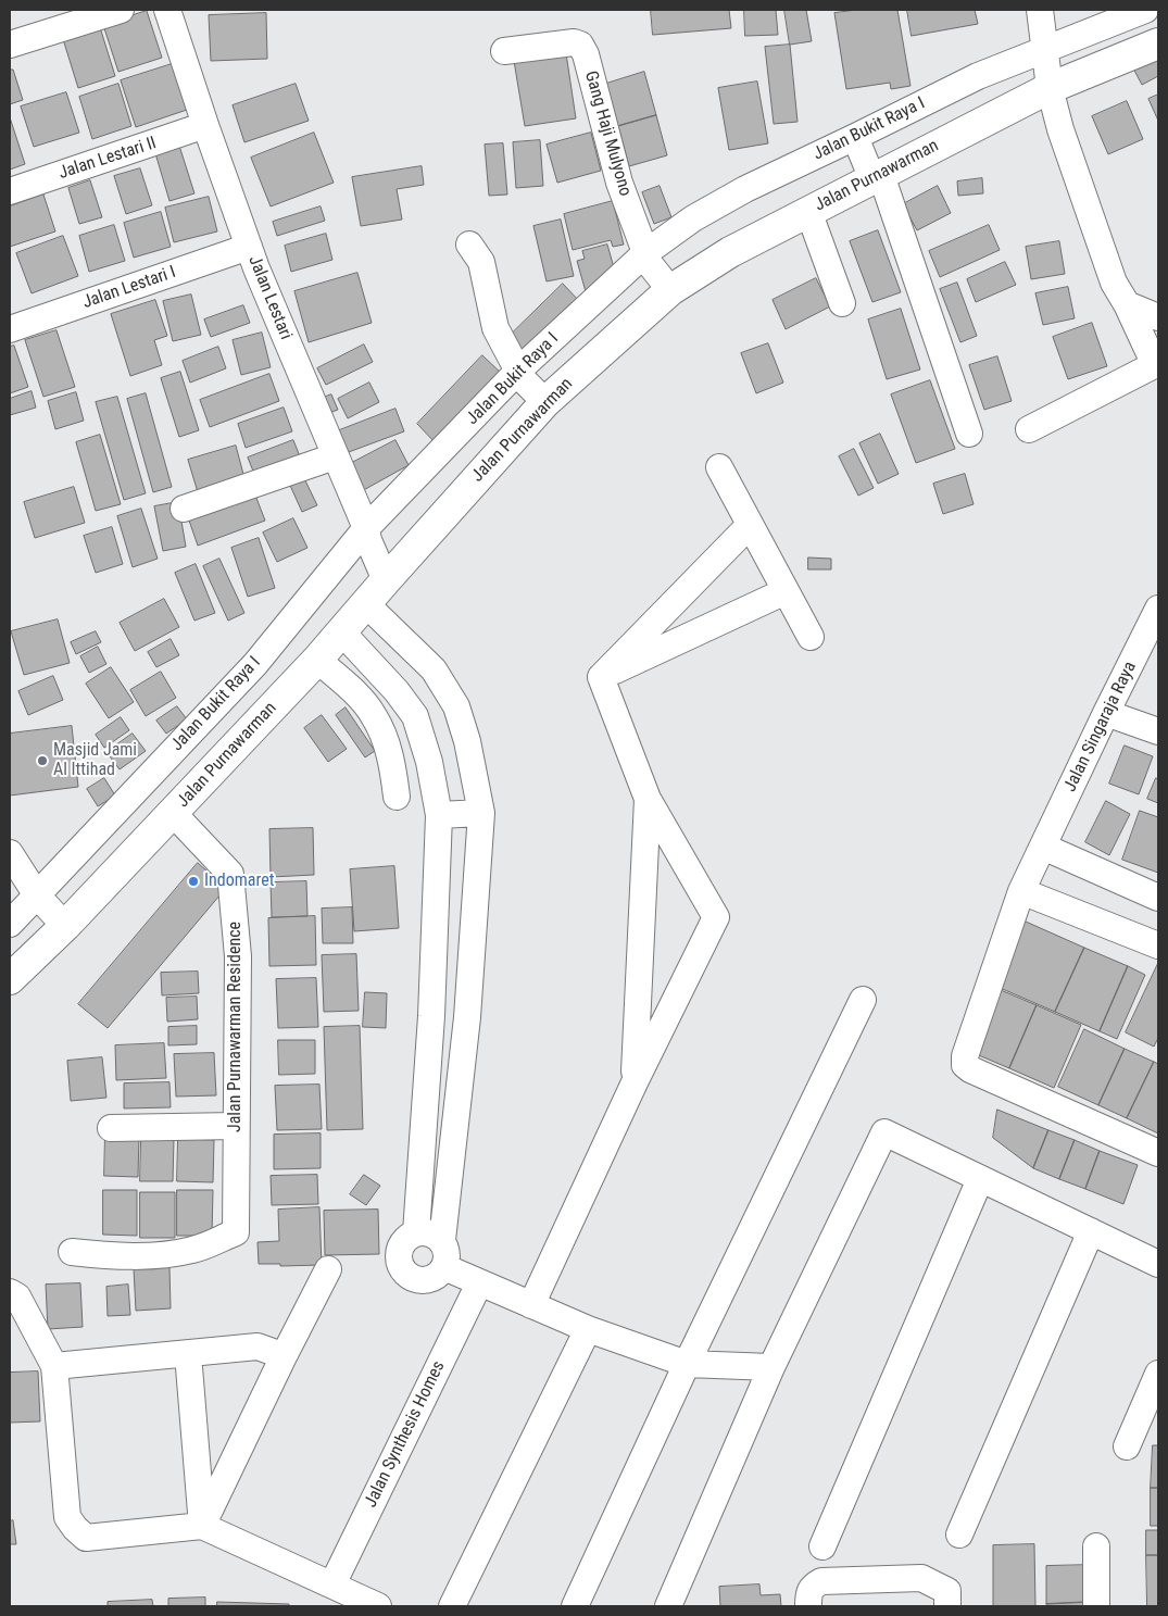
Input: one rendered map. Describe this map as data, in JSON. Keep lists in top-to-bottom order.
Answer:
{
  "streets": {
    "street": [
      "Jalan Bukit Raya I",
      "Gang Haji Mulyono",
      "Jalan Lestari II",
      "Jalan Purnawarman",
      "Jalan Lestari I",
      "Jalan Lestari",
      "Jalan Singaraja Raya",
      "Jalan Purnawarman Residence",
      "Jalan Synthesis Homes"
    ]
  },
  "crossings": [
    ["Jalan Bukit Raya I", "Gang Haji Mulyono"],
    ["Jalan Bukit Raya I", "Jalan Purnawarman"],
    ["Jalan Bukit Raya I", "Jalan Lestari"],
    ["Gang Haji Mulyono", "Jalan Purnawarman"],
    ["Jalan Lestari II", "Jalan Lestari"],
    ["Jalan Purnawarman", "Jalan Lestari"],
    ["Jalan Purnawarman", "Jalan Purnawarman Residence"],
    ["Jalan Lestari I", "Jalan Lestari"]
  ],
  "places": ["Masjid Jami Al Ittihad", "Indomaret"]
}
